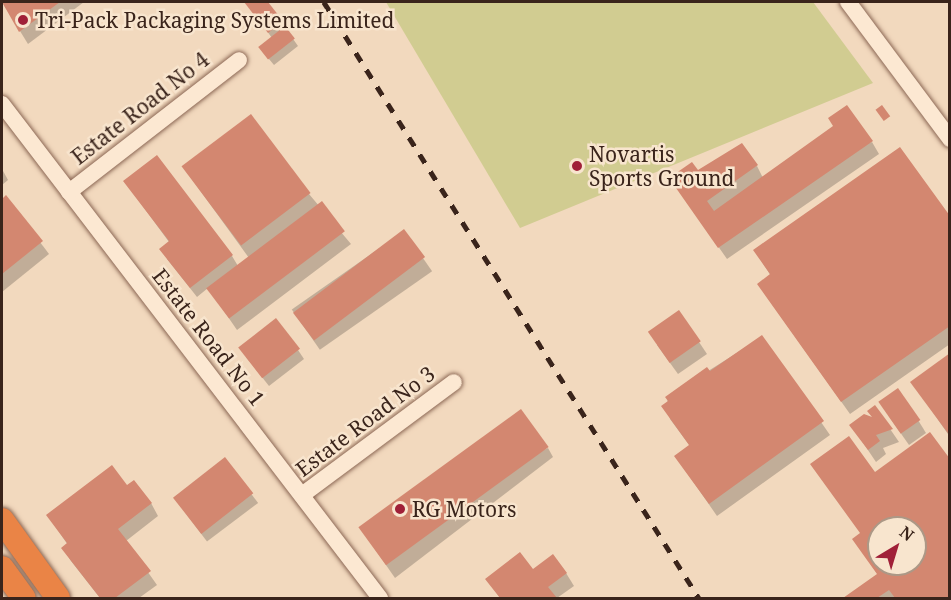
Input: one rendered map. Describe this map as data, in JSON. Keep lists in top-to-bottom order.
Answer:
{
  "streets": {
    "street": ["Estate Road No 4", "Estate Road No 1", "Estate Road No 3"]
  },
  "crossings": [
    ["Estate Road No 4", "Estate Road No 1"],
    ["Estate Road No 1", "Estate Road No 3"]
  ],
  "places": ["Tri-Pack Packaging Systems Limited", "Novartis Sports Ground", "RG Motors"],
  "north": "top right"
}
